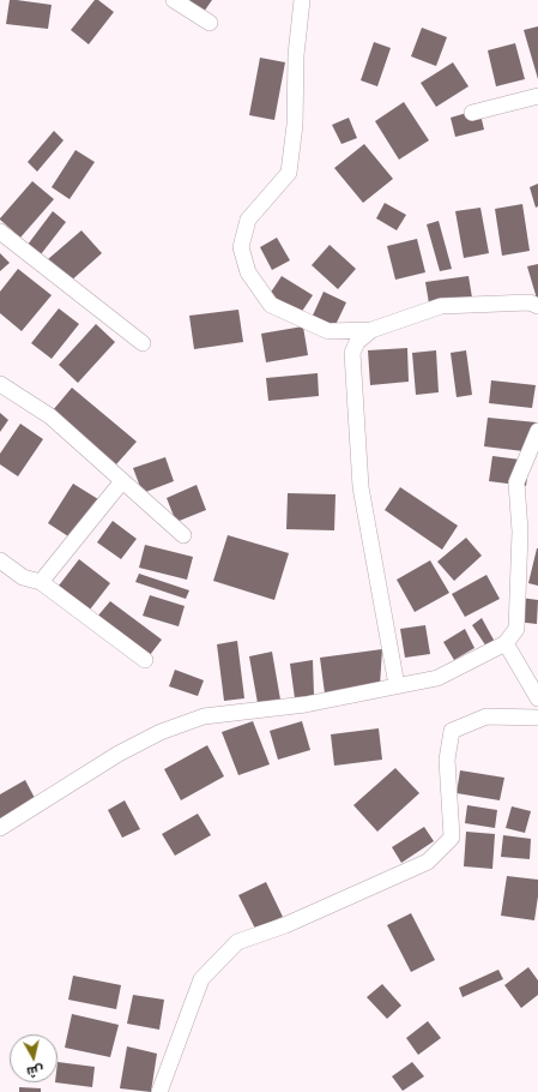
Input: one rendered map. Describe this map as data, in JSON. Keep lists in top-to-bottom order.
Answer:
{
  "north": "bottom"
}
